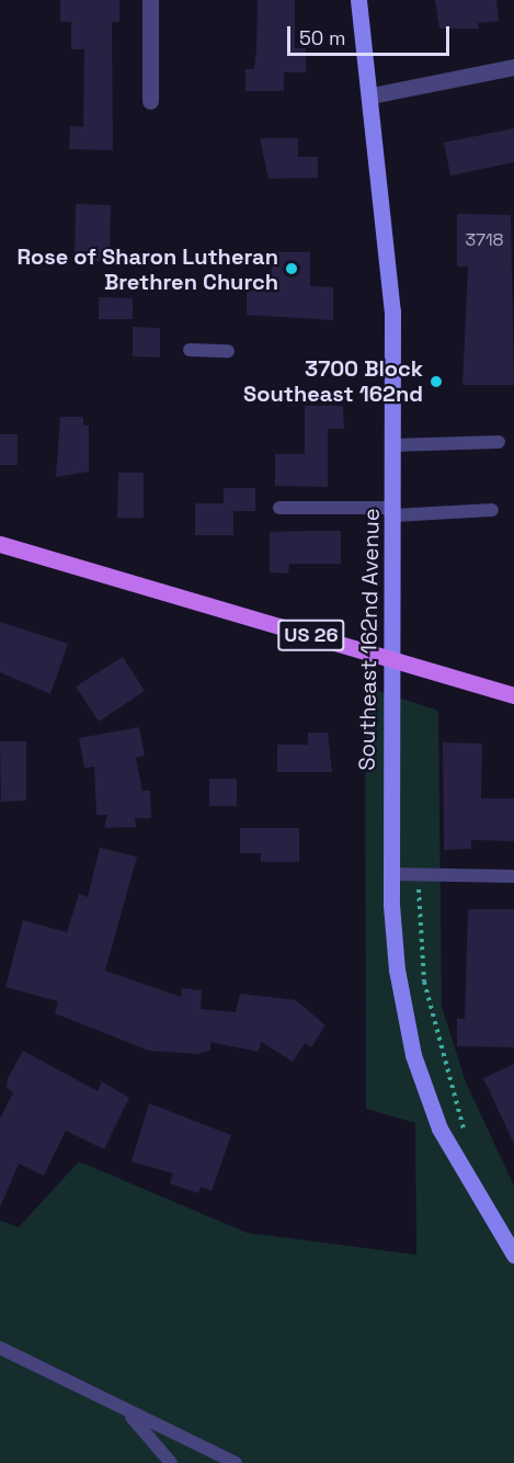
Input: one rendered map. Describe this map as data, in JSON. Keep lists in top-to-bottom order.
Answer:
{
  "streets": {
    "main road": ["US 26", "Southeast 162nd Avenue"]
  },
  "crossings": [
    ["US 26", "Southeast 162nd Avenue"]
  ],
  "places": ["Rose of Sharon Lutheran Brethren Church", "3700 Block Southeast 162nd"],
  "house_numbers": ["3718"],
  "scale_bar": "50 m"
}
